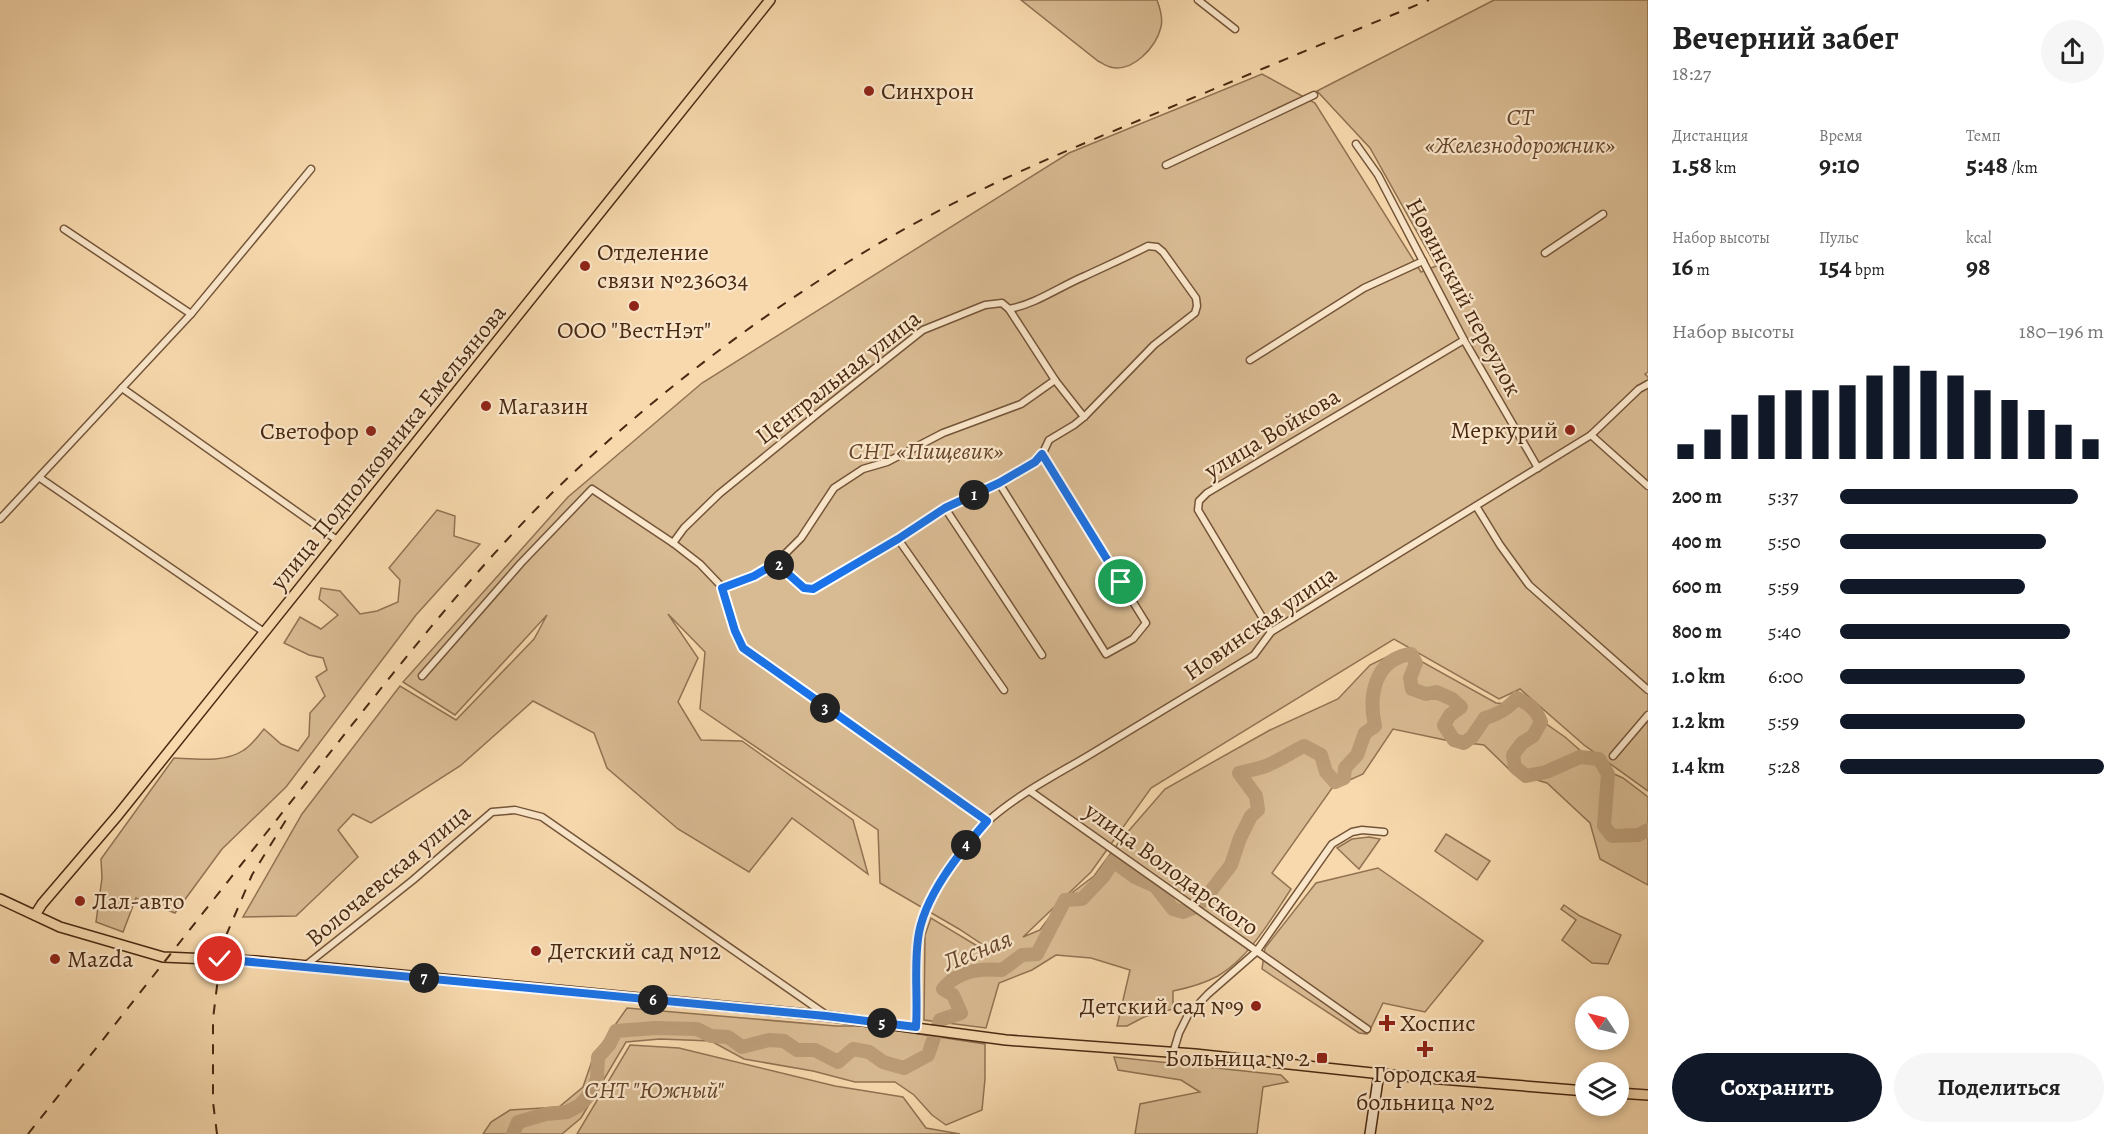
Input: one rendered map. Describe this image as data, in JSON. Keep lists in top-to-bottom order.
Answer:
{
  "streets": {
    "main road": ["улица Подполковника Емельянова"],
    "street": [
      "Новинский переулок",
      "Центральная улица",
      "улица Войкова",
      "Новинская улица",
      "улица Володарского",
      "Волочаевская улица"
    ]
  },
  "crossings": [
    ["Новинский переулок", "улица Войкова"],
    ["Новинский переулок", "Новинская улица"],
    ["улица Войкова", "Новинская улица"],
    ["Новинская улица", "улица Володарского"]
  ],
  "water": ["Лесная"],
  "parks": ["СТ «Железнодорожник»", "СНТ «Пищевик»", "СНТ \"Южный\""],
  "places": {
    "other": [
      "Синхрон",
      "Отделение связи №236034",
      "ООО \"ВестНэт\"",
      "Магазин",
      "Меркурий",
      "Светофор",
      "Лал-авто",
      "Детский сад №12",
      "Mazda",
      "Детский сад №9"
    ],
    "health": ["Хоспис", "Городская больница №2"],
    "transit": ["Больница № 2"]
  },
  "north": "top left",
  "page": {
    "heading": ["Вечерний забег", "18:27"],
    "stats": [
      ["Дистанция", "1.58 km"],
      ["Время", "9:10"],
      ["Темп", "5:48 /km"],
      ["Набор высоты", "16 m"],
      ["Пульс", "154 bpm"],
      ["kcal", "98"]
    ],
    "chart": ["Набор высоты", "180–196 m"],
    "list": [
      {
        "name": "200 m",
        "note": "5:37"
      },
      {
        "name": "400 m",
        "note": "5:50"
      },
      {
        "name": "600 m",
        "note": "5:59"
      },
      {
        "name": "800 m",
        "note": "5:40"
      },
      {
        "name": "1.0 km",
        "note": "6:00"
      },
      {
        "name": "1.2 km",
        "note": "5:59"
      },
      {
        "name": "1.4 km",
        "note": "5:28"
      }
    ],
    "pins": [
      "1",
      "2",
      "3",
      "4",
      "7",
      "6",
      "5"
    ],
    "buttons": ["Сохранить", "Поделиться"]
  }
}
